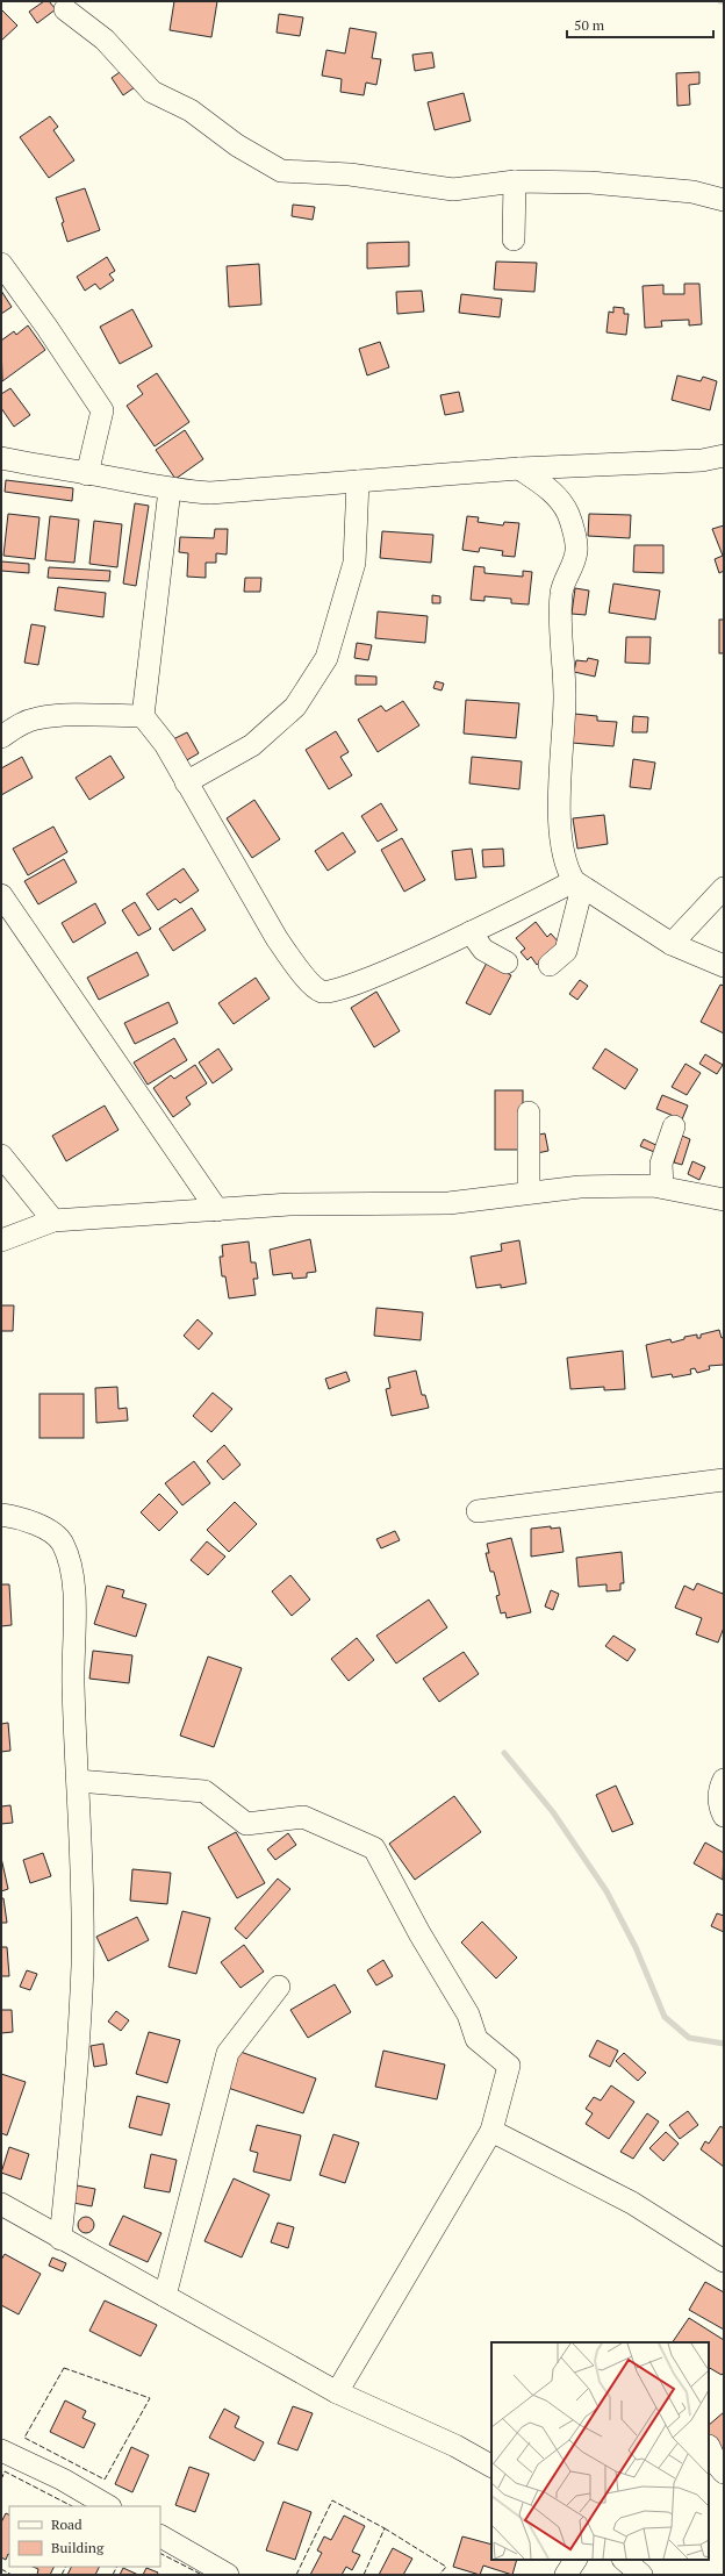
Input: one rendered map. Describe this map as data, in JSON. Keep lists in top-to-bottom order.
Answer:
{
  "legend": ["Road", "Building"],
  "scale_bar": "50 m"
}
